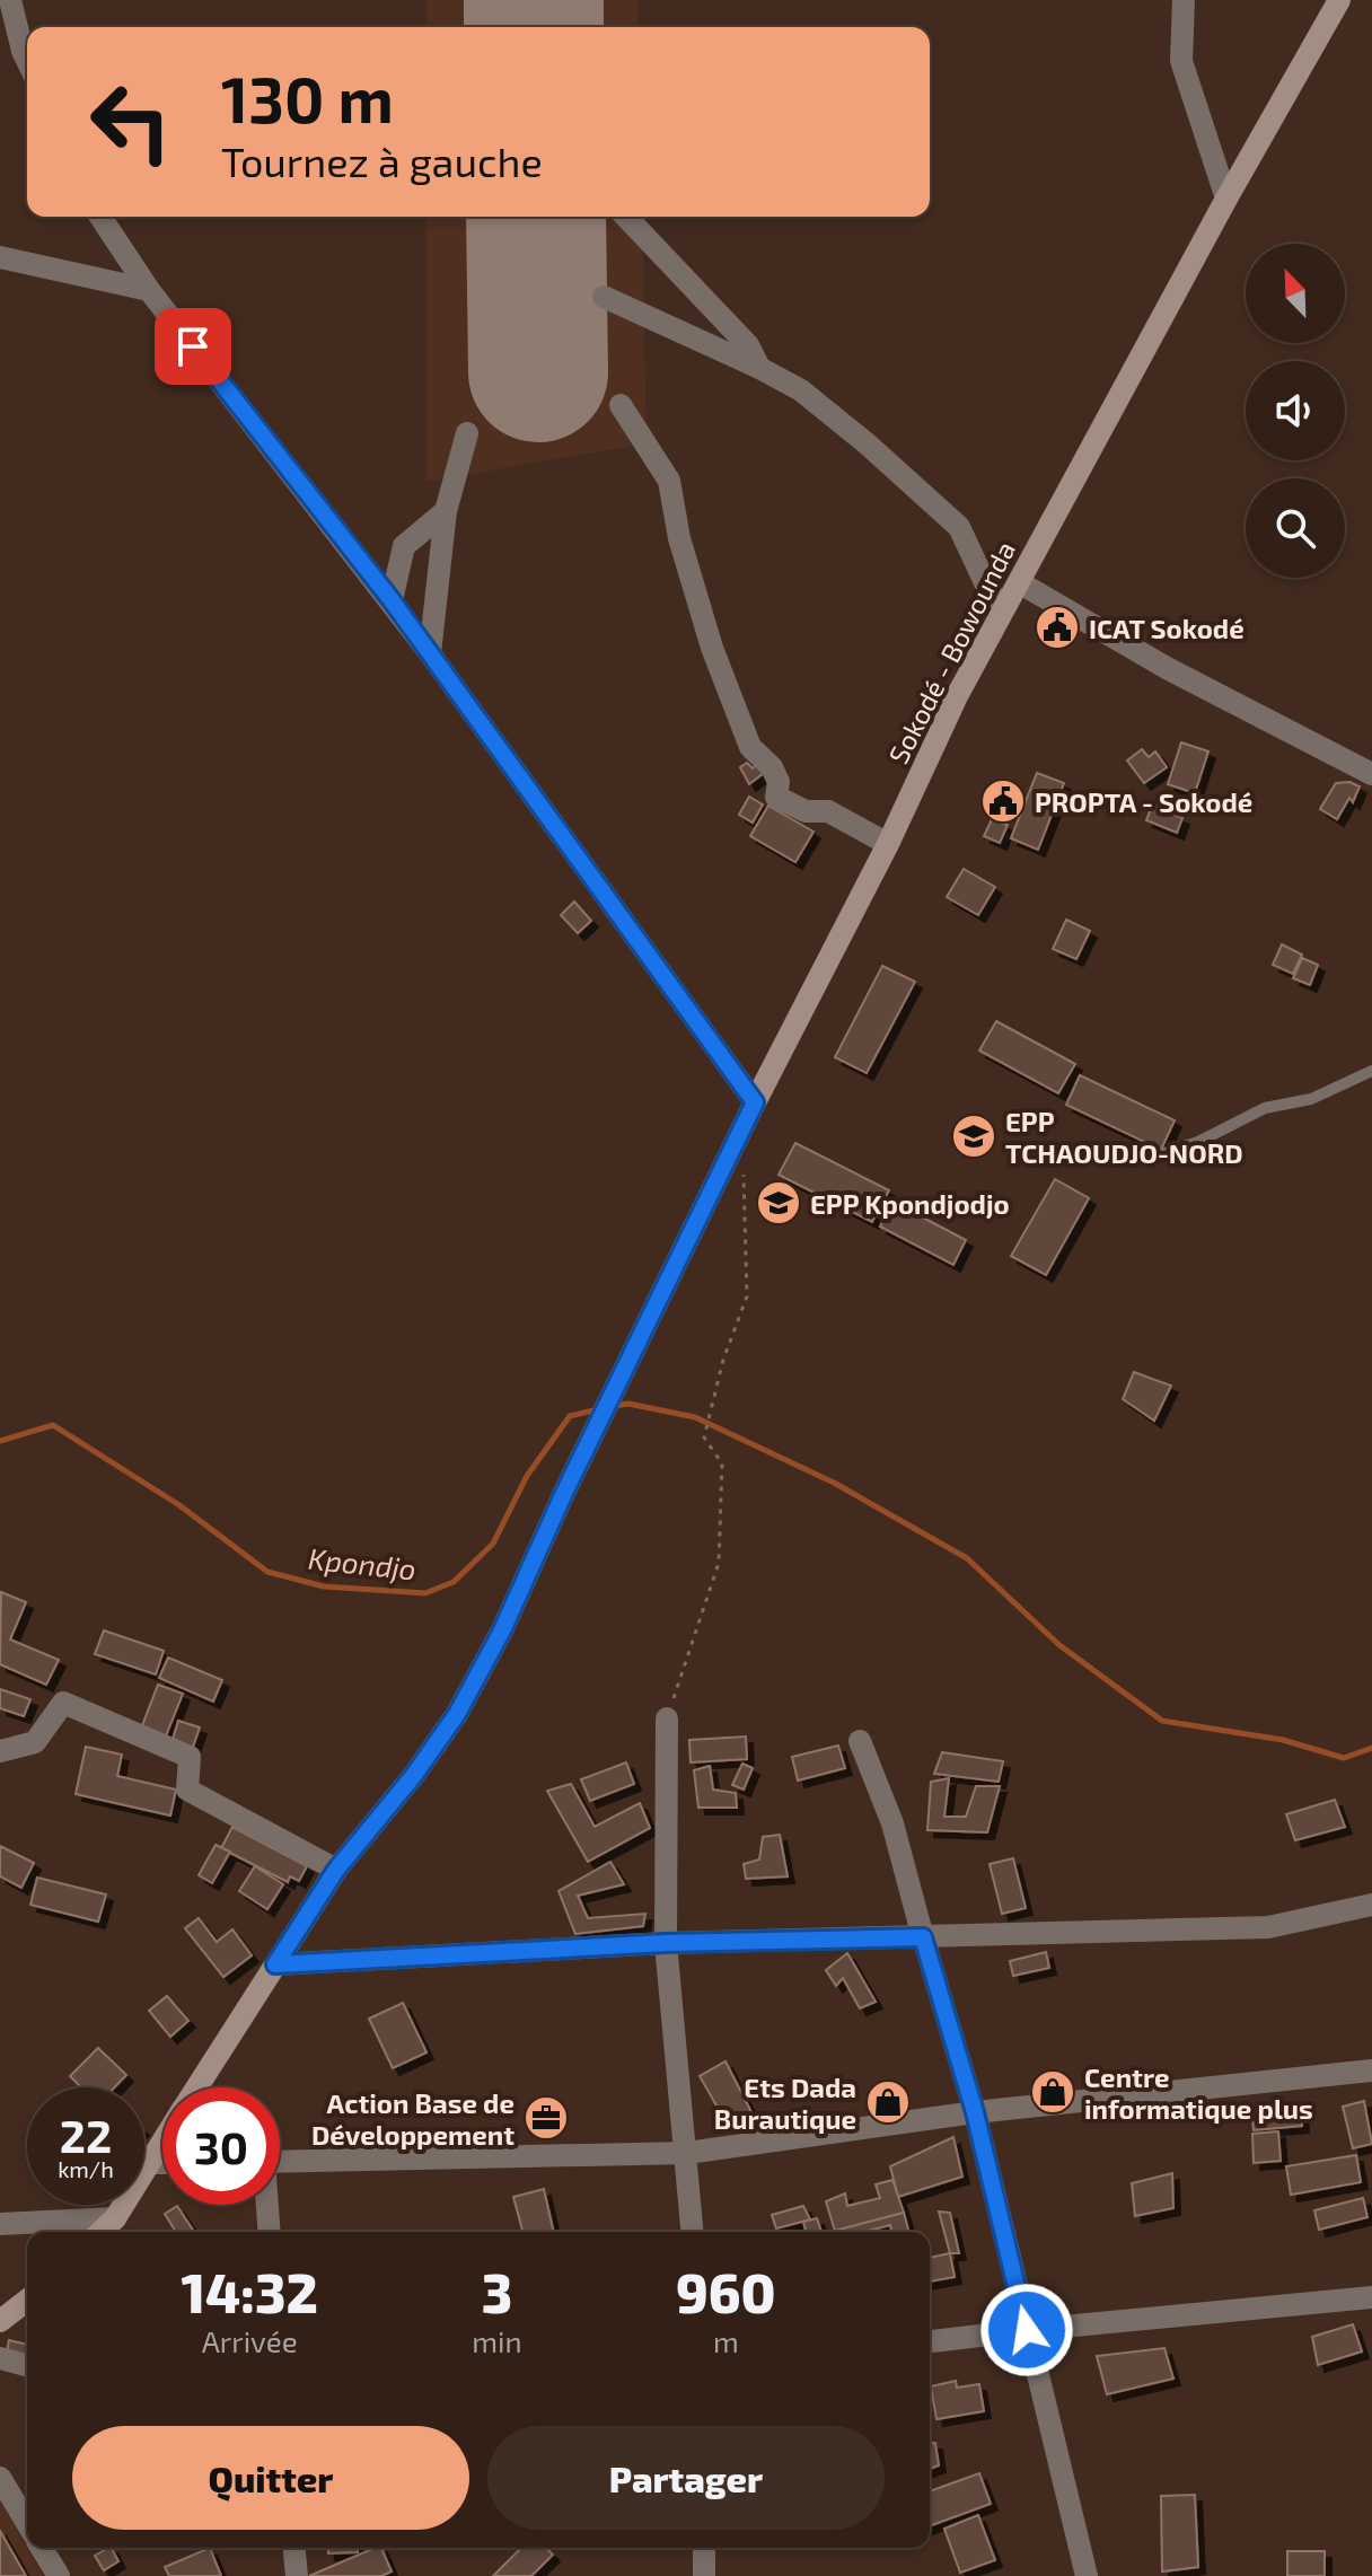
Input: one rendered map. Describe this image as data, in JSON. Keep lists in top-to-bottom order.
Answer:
{
  "streets": {
    "main road": ["Sokodé - Bowounda"]
  },
  "water": ["Kpondjo"],
  "places": {
    "public building": ["ICAT Sokodé", "PROPTA - Sokodé"],
    "school or university": ["EPP TCHAOUDJO-NORD", "EPP Kpondjodjo"],
    "shop": ["Centre informatique plus", "Ets Dada Burautique"],
    "office": ["Action Base de Développement"]
  },
  "north": "top left",
  "page": {
    "turn": ["130 m", "Tournez à gauche"],
    "speed": "22 km/h",
    "limit": "30",
    "eta": [
      "14:32",
      "Arrivée",
      "3",
      "min",
      "960",
      "m"
    ],
    "buttons": ["Quitter", "Partager"]
  }
}
